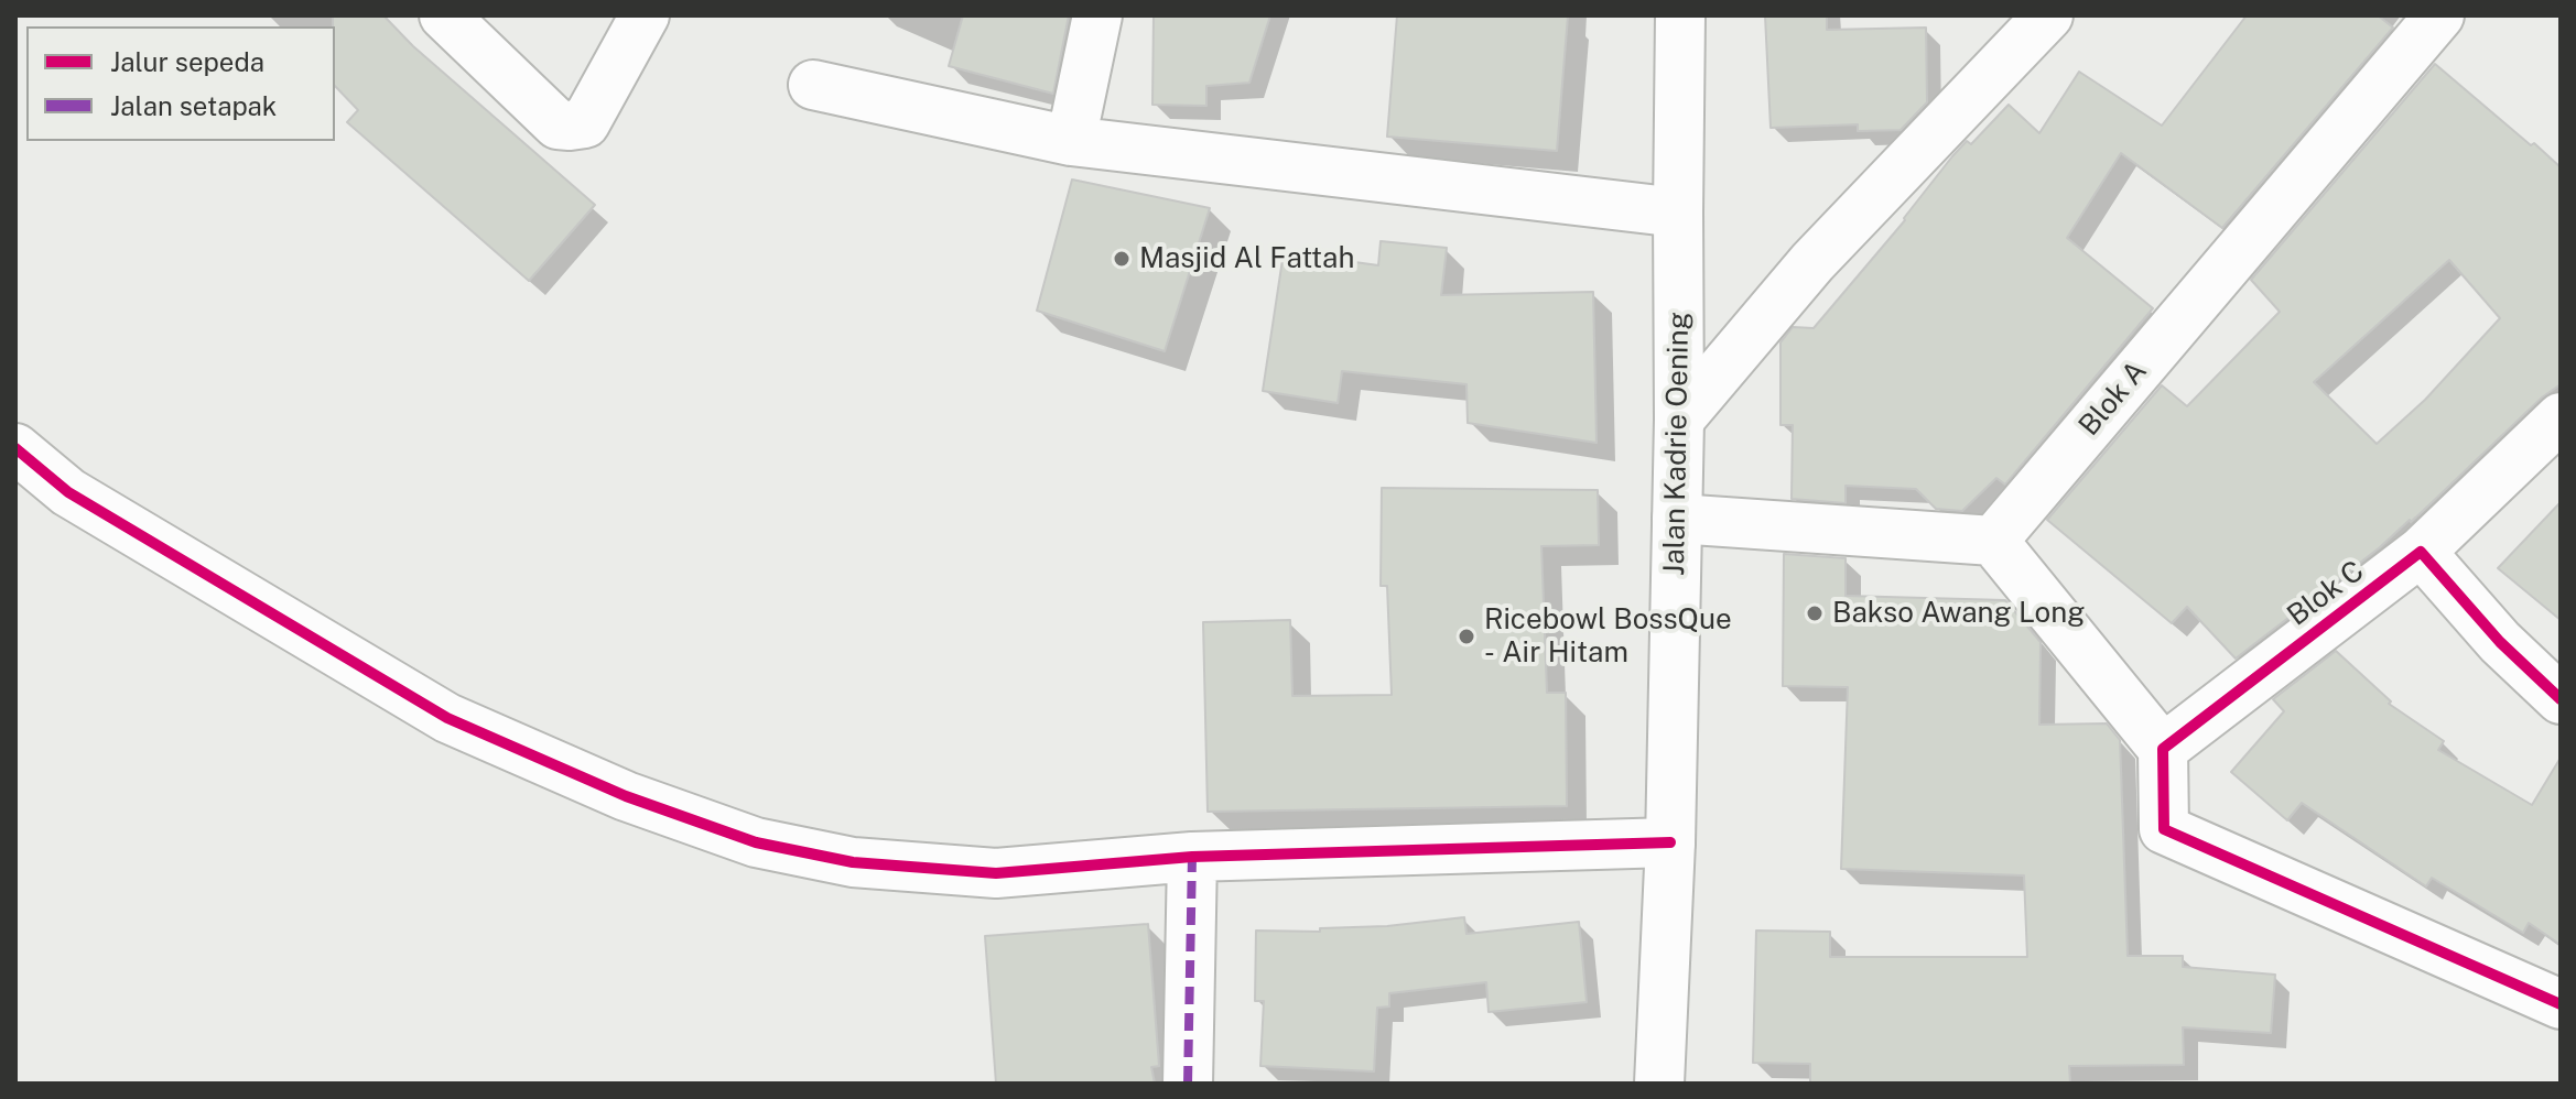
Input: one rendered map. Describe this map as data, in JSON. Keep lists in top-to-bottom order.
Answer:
{
  "streets": {
    "street": ["Blok A", "Jalan Kadrie Oening", "Blok C"]
  },
  "places": ["Masjid Al Fattah", "Bakso Awang Long", "Ricebowl BossQue - Air Hitam"],
  "legend": ["Jalur sepeda", "Jalan setapak"]
}
